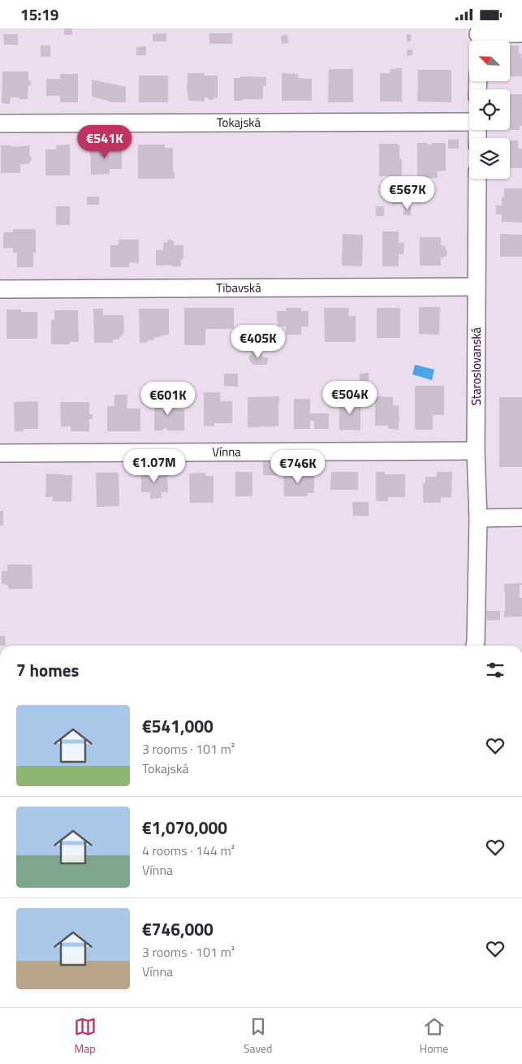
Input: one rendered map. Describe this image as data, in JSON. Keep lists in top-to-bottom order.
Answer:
{
  "streets": {
    "street": [
      "Tokajská",
      "Tibavská",
      "Staroslovanská",
      "Vínna"
    ]
  },
  "crossings": [
    ["Tibavská", "Staroslovanská"],
    ["Staroslovanská", "Vínna"]
  ],
  "north": "top left",
  "page": {
    "status": "15:19",
    "price": [
      "€541K",
      "€567K",
      "€405K",
      "€504K",
      "€601K",
      "€1.07M",
      "€746K"
    ],
    "heading": "7 homes",
    "list": [
      {
        "name": "€541,000",
        "note": "3 rooms · 101 m² · Tokajská"
      },
      {
        "name": "€1,070,000",
        "note": "4 rooms · 144 m² · Vínna"
      },
      {
        "name": "€746,000",
        "note": "3 rooms · 101 m² · Vínna"
      }
    ],
    "tabs": ["Map", "Saved", "Home"]
  }
}
